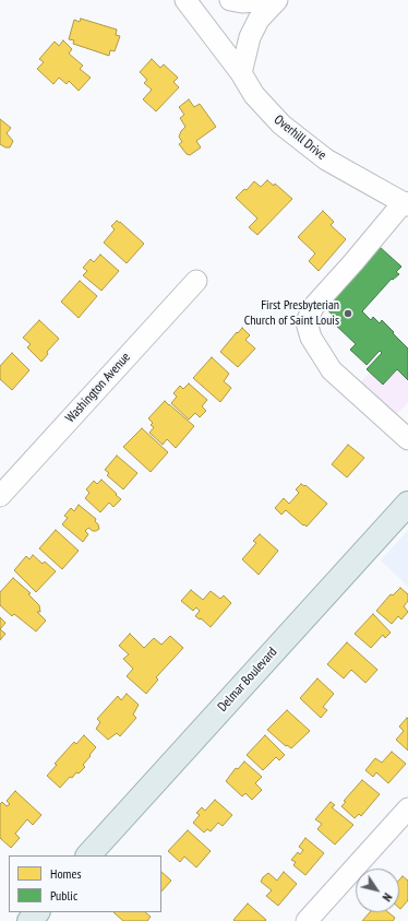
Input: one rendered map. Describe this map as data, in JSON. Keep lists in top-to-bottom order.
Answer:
{
  "streets": {
    "main road": ["Delmar Boulevard"],
    "street": ["Overhill Drive", "Washington Avenue"]
  },
  "places": ["First Presbyterian Church of Saint Louis"],
  "legend": ["Homes", "Public"],
  "north": "bottom right"
}
